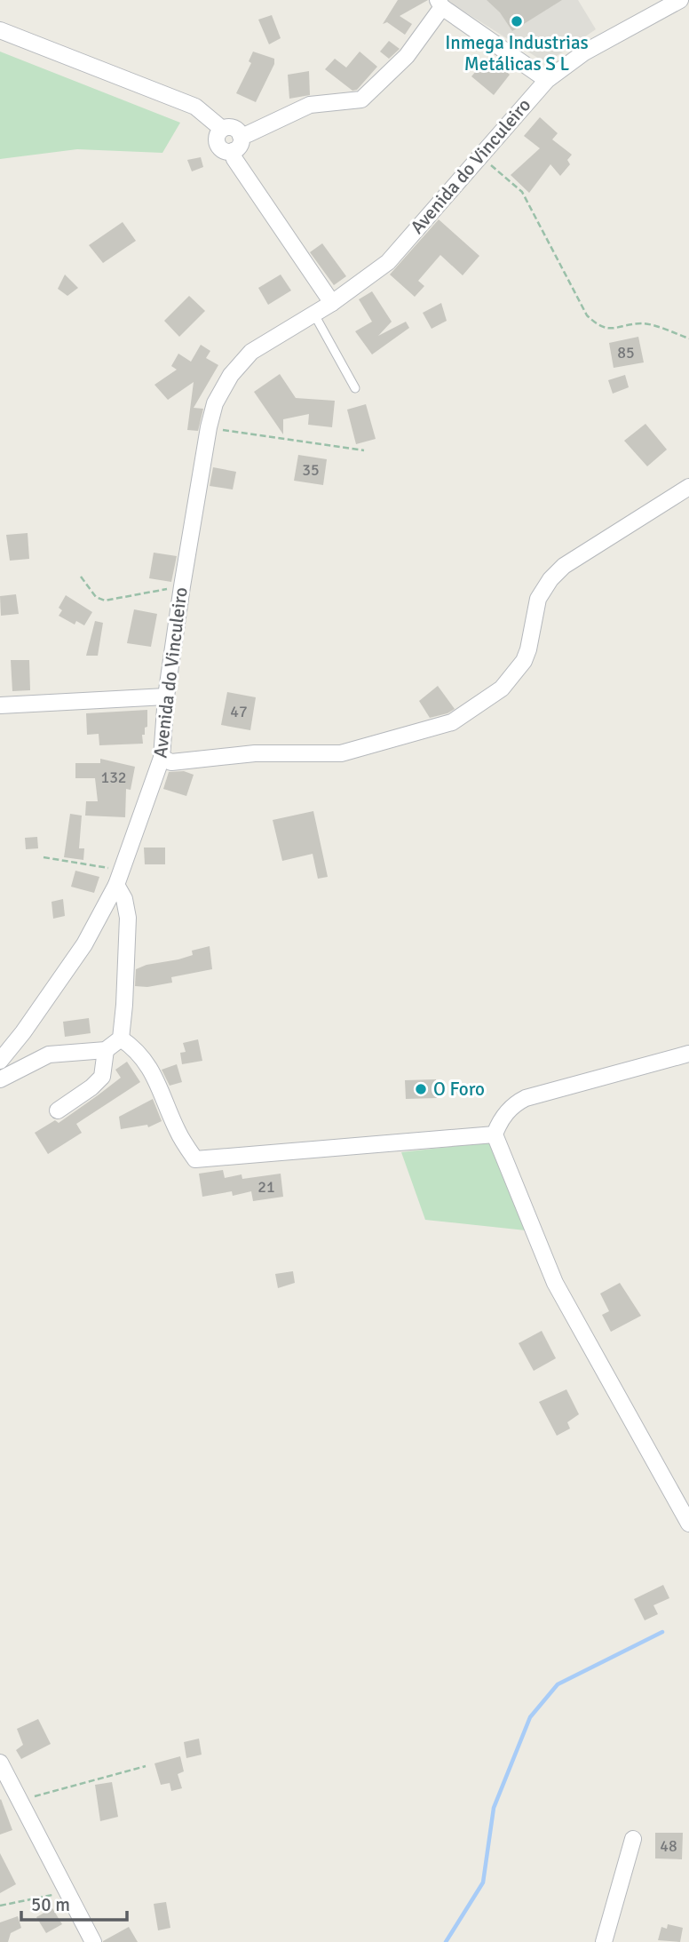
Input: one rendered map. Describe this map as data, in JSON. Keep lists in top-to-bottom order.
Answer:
{
  "streets": {
    "street": ["Avenida do Vinculeiro"]
  },
  "places": ["Inmega Industrias Metálicas S L", "O Foro"],
  "house_numbers": [
    "85",
    "35",
    "47",
    "132",
    "21",
    "48"
  ],
  "scale_bar": "50 m"
}
